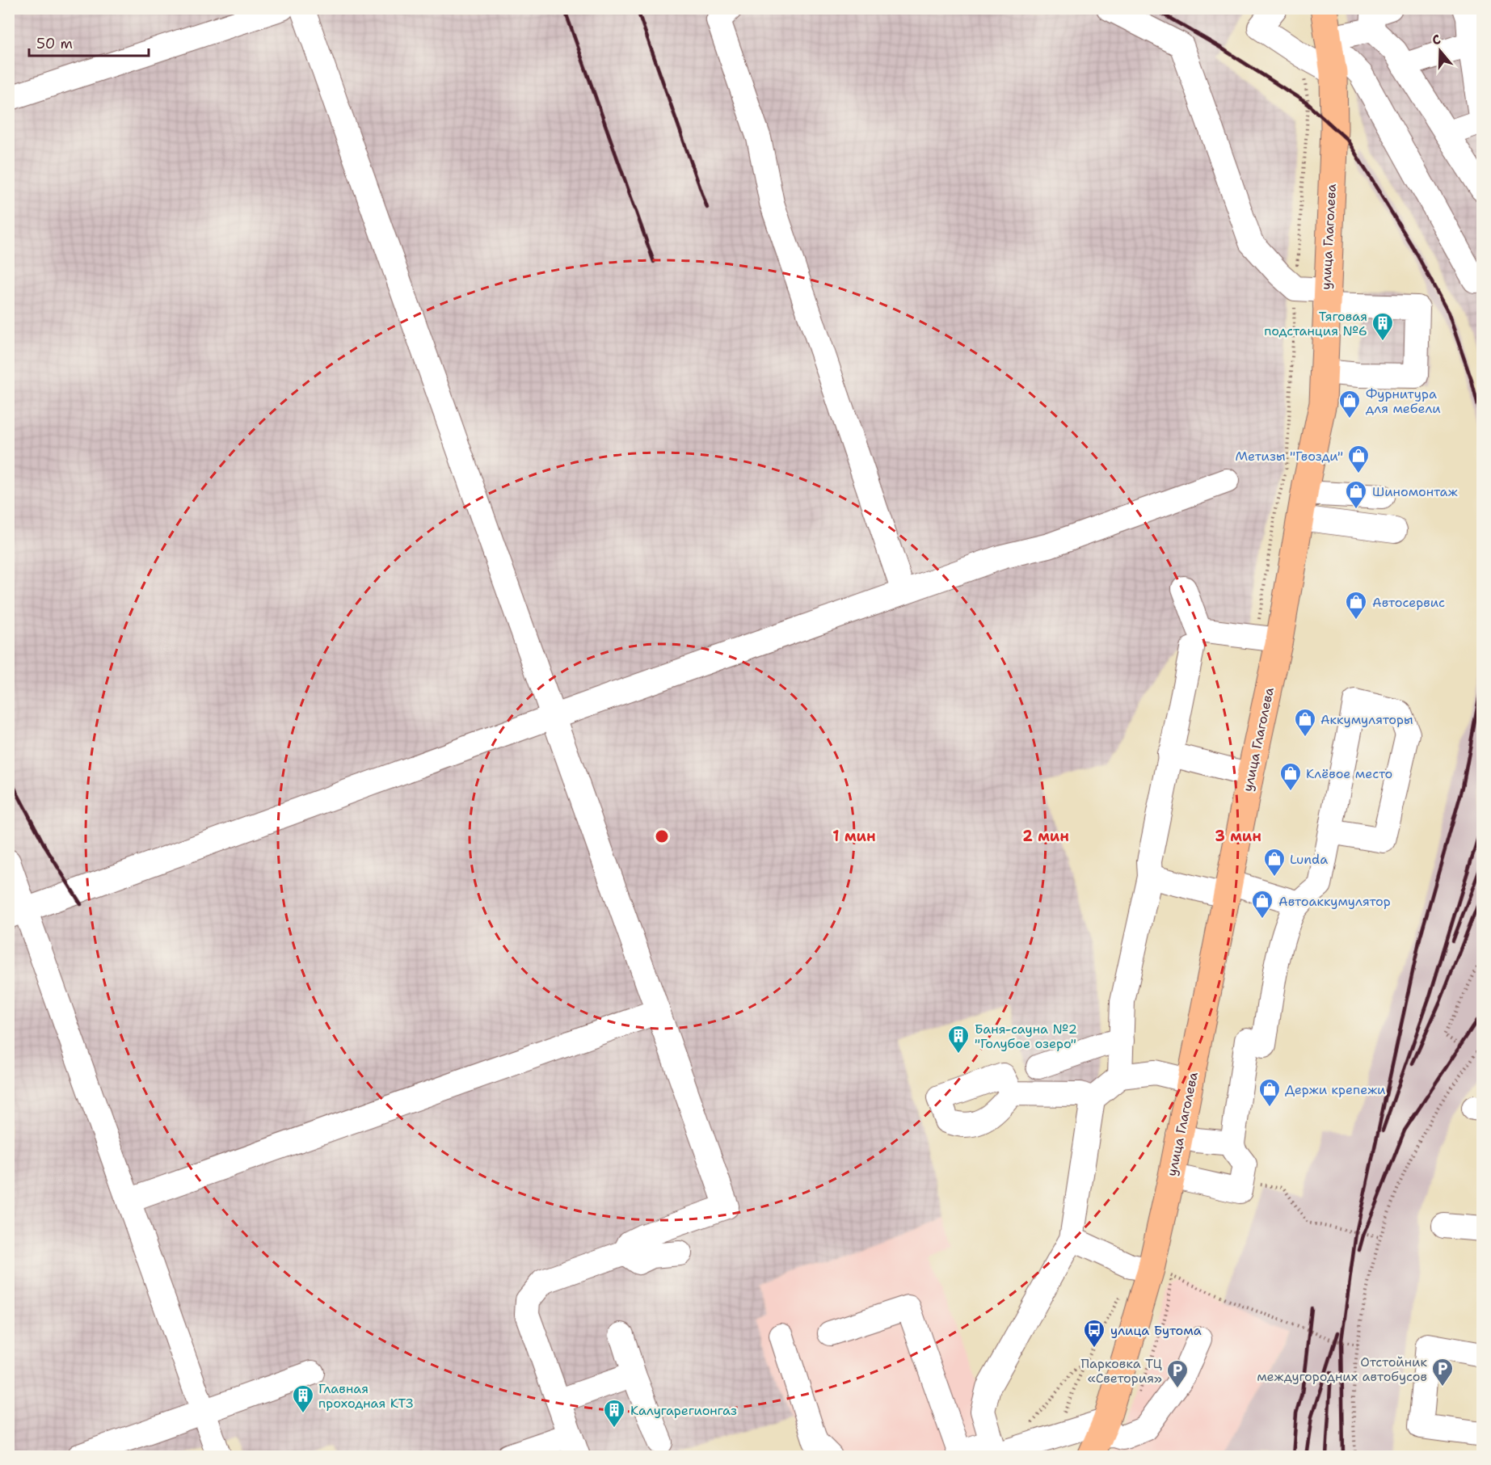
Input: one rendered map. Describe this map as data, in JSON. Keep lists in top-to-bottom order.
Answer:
{
  "streets": {
    "main road": ["улица Глаголева"]
  },
  "places": {
    "building": [
      "Тяговая подстанция №6",
      "Баня-сауна №2 \"Голубое озеро\"",
      "Главная проходная КТЗ",
      "Калугарегионгаз"
    ],
    "shop": [
      "Фурнитура для мебели",
      "Метизы \"Гвозди\"",
      "Шиномонтаж",
      "Автосервис",
      "Аккумуляторы",
      "Клёвое место",
      "Lunda",
      "Автоаккумулятор",
      "Держи крепежи"
    ],
    "bus stop": ["улица Бутома"],
    "parking": ["Отстойник междугородних автобусов", "Парковка ТЦ «Светория»"]
  },
  "scale_bar": "50 m",
  "north": "top",
  "rings": ["1 мин", "2 мин", "3 мин"]
}
